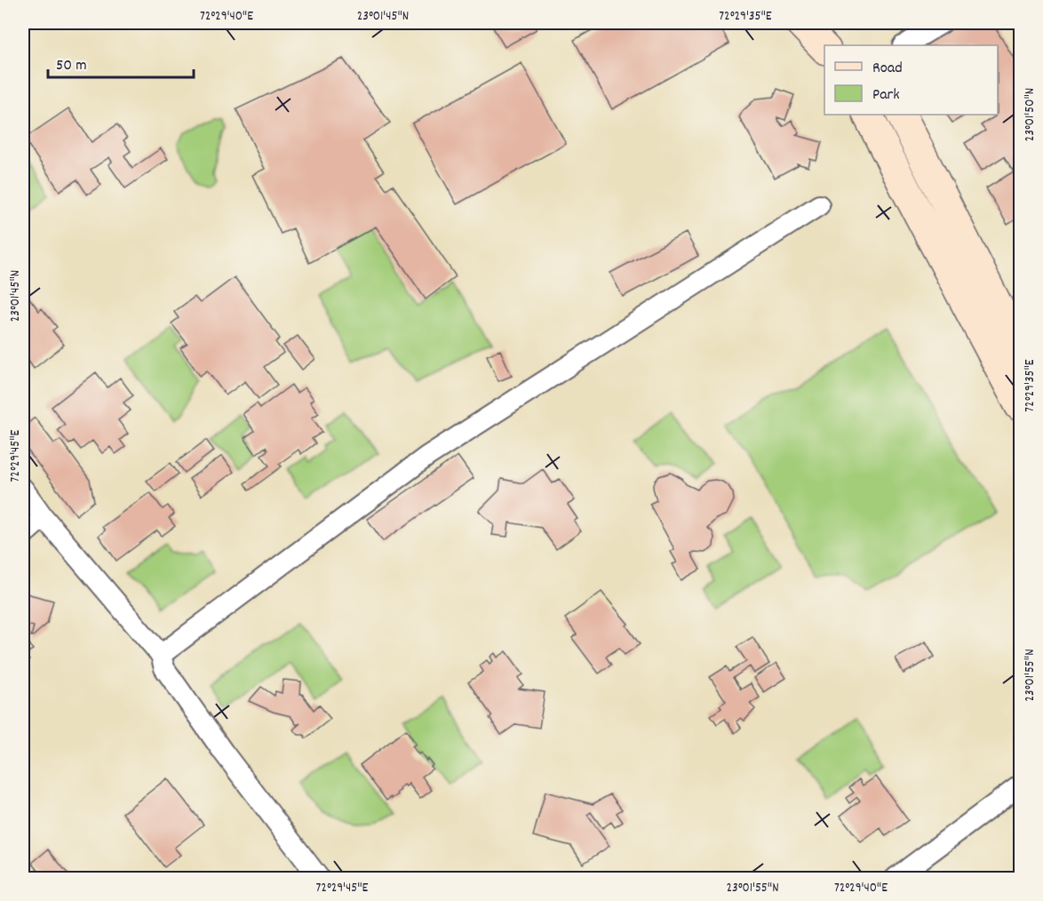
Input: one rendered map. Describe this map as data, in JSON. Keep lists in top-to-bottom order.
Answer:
{
  "legend": ["Road", "Park"],
  "scale_bar": "50 m",
  "coordinates": [
    "72°29'40\"E",
    "23°01'45\"N",
    "72°29'35\"E",
    "23°01'50\"N",
    "72°29'45\"E",
    "23°01'55\"N"
  ]
}
